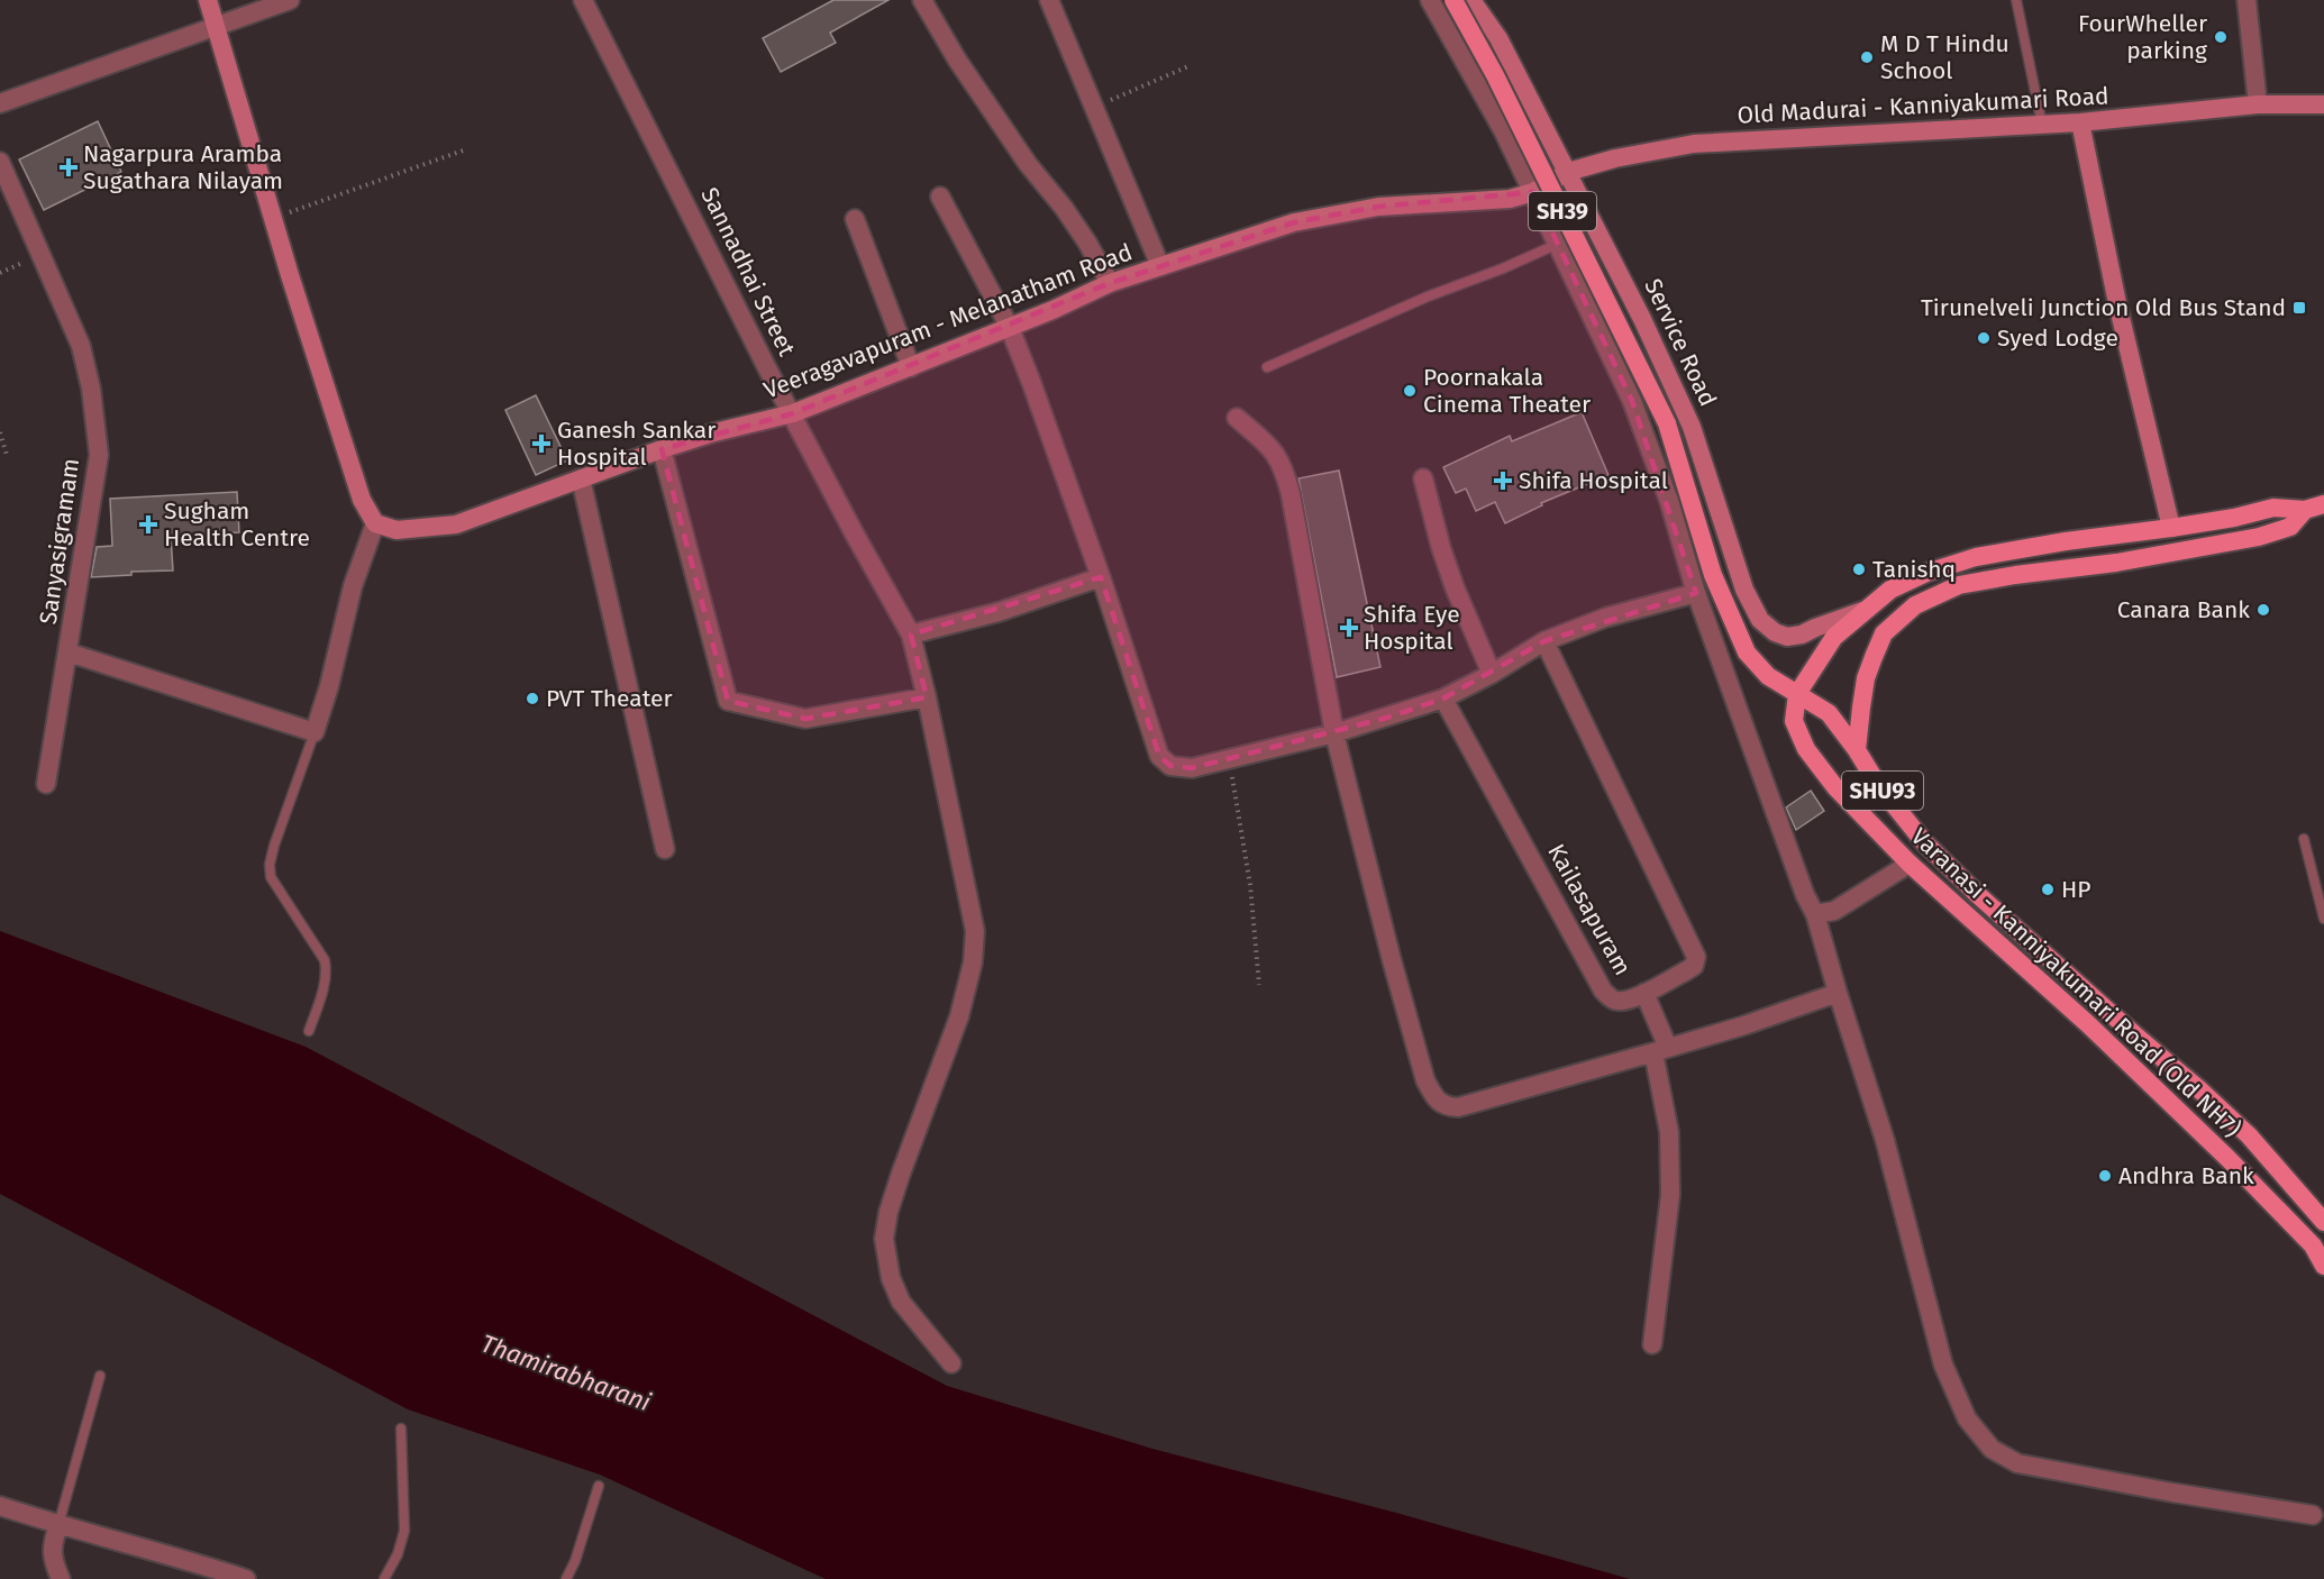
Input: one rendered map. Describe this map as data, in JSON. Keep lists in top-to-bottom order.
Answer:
{
  "streets": {
    "main road": [
      "Old Madurai - Kanniyakumari Road",
      "SH39",
      "Veeragavapuram - Melanatham Road",
      "Service Road",
      "SHU93",
      "Varanasi - Kanniyakumari Road (Old NH7)"
    ],
    "street": ["Sannadhai Street", "Sanyasigramam", "Kailasapuram"]
  },
  "crossings": [
    ["Old Madurai - Kanniyakumari Road", "Veeragavapuram - Melanatham Road"],
    ["Old Madurai - Kanniyakumari Road", "Service Road"],
    ["SH39", "SHU93"],
    ["SH39", "Varanasi - Kanniyakumari Road (Old NH7)"],
    ["Sannadhai Street", "Veeragavapuram - Melanatham Road"],
    ["Service Road", "SHU93"],
    ["SHU93", "Varanasi - Kanniyakumari Road (Old NH7)"]
  ],
  "water": ["Thamirabharani"],
  "places": {
    "other": [
      "FourWheller parking",
      "M D T Hindu School",
      "Syed Lodge",
      "Poornakala Cinema Theater",
      "Tanishq",
      "Canara Bank",
      "PVT Theater",
      "HP",
      "Andhra Bank"
    ],
    "health": [
      "Nagarpura Aramba Sugathara Nilayam",
      "Ganesh Sankar Hospital",
      "Shifa Hospital",
      "Sugham Health Centre",
      "Shifa Eye Hospital"
    ],
    "transit": ["Tirunelveli Junction Old Bus Stand"]
  }
}
